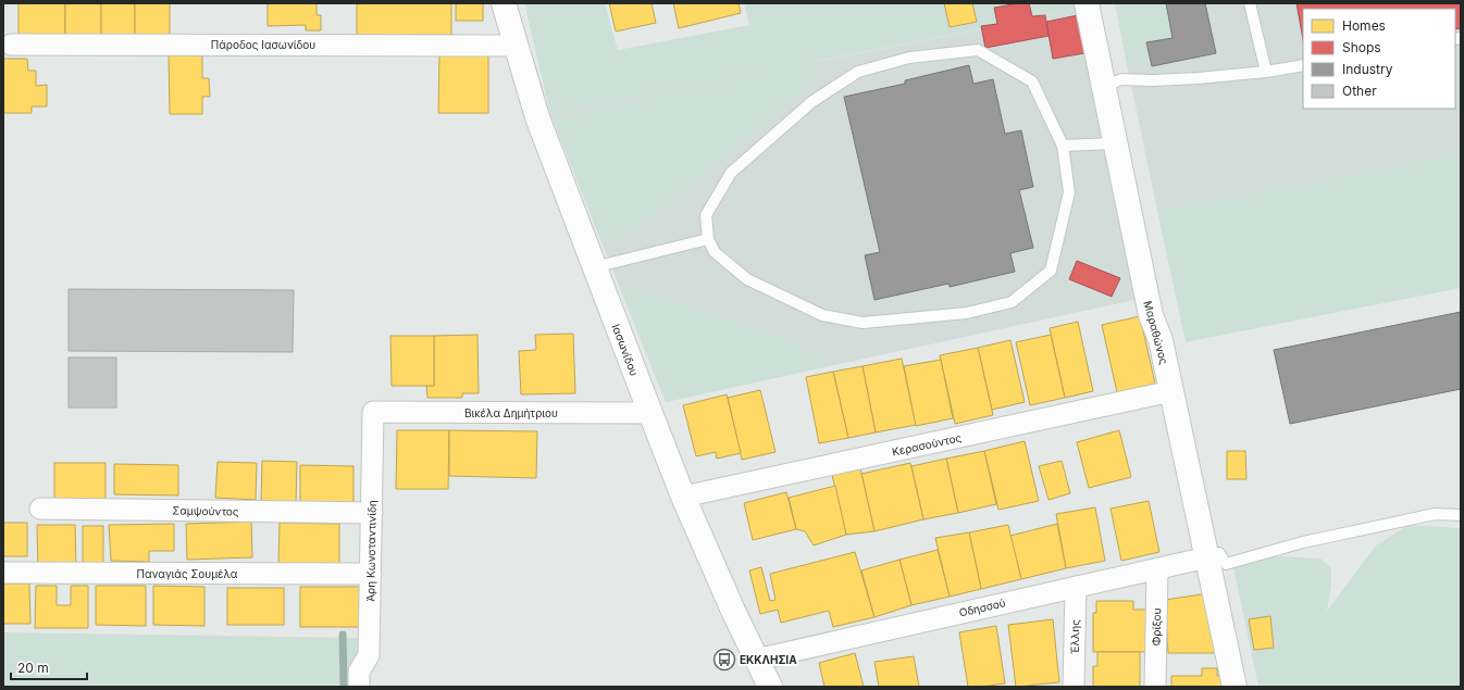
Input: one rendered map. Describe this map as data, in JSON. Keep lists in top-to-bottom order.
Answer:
{
  "streets": {
    "street": [
      "Πάροδος Ιασωνίδου",
      "Μαραθώνος",
      "Ιασωνίδου",
      "Βικέλα Δημήτριου",
      "Κερασούντος",
      "Σαμψούντος",
      "Άρη Κωνσταντινίδη",
      "Παναγιάς Σουμέλα",
      "Οδησσού",
      "Φρίξου",
      "Έλλης"
    ]
  },
  "crossings": [
    ["Πάροδος Ιασωνίδου", "Ιασωνίδου"],
    ["Μαραθώνος", "Κερασούντος"],
    ["Μαραθώνος", "Οδησσού"],
    ["Ιασωνίδου", "Βικέλα Δημήτριου"],
    ["Ιασωνίδου", "Κερασούντος"],
    ["Ιασωνίδου", "Οδησσού"],
    ["Βικέλα Δημήτριου", "Άρη Κωνσταντινίδη"],
    ["Σαμψούντος", "Άρη Κωνσταντινίδη"],
    ["Άρη Κωνσταντινίδη", "Παναγιάς Σουμέλα"],
    ["Οδησσού", "Φρίξου"],
    ["Οδησσού", "Έλλης"]
  ],
  "places": {
    "bus stop": ["ΕΚΚΛΗΣΙΑ"]
  },
  "legend": [
    "Homes",
    "Shops",
    "Industry",
    "Other"
  ],
  "scale_bar": "20 m"
}
